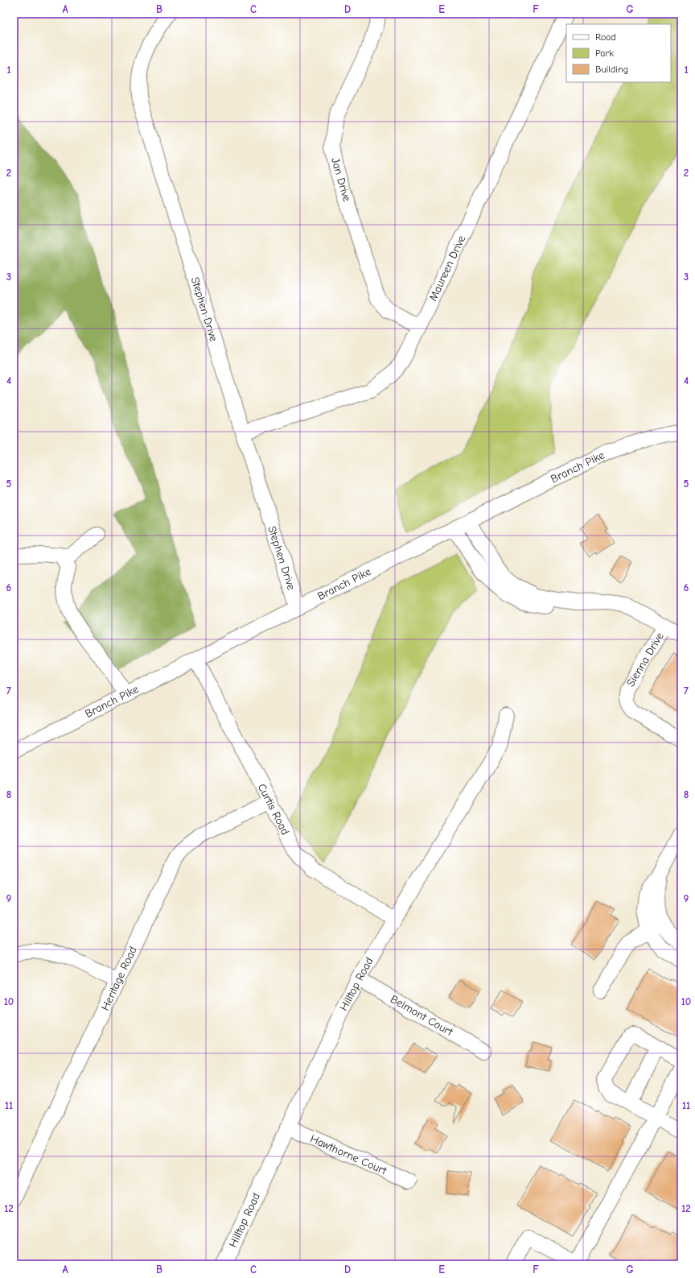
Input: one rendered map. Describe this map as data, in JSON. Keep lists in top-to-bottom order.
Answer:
{
  "streets": {
    "street": [
      "Jan Drive",
      "Maureen Drive",
      "Stephen Drive",
      "Branch Pike",
      "Sienna Drive",
      "Curtis Road",
      "Heritage Road",
      "Hilltop Road",
      "Belmont Court",
      "Hawthorne Court"
    ]
  },
  "crossings": [
    ["Jan Drive", "Maureen Drive"],
    ["Maureen Drive", "Stephen Drive"],
    ["Stephen Drive", "Branch Pike"],
    ["Branch Pike", "Sienna Drive"],
    ["Branch Pike", "Curtis Road"],
    ["Curtis Road", "Heritage Road"],
    ["Curtis Road", "Hilltop Road"],
    ["Hilltop Road", "Belmont Court"],
    ["Hilltop Road", "Hawthorne Court"]
  ],
  "legend": ["Road", "Park", "Building"],
  "grid": {
    "columns": [
      "A",
      "B",
      "C",
      "D",
      "E",
      "F",
      "G"
    ],
    "rows": [
      "1",
      "2",
      "3",
      "4",
      "5",
      "6",
      "7",
      "8",
      "9",
      "10",
      "11",
      "12"
    ]
  }
}
